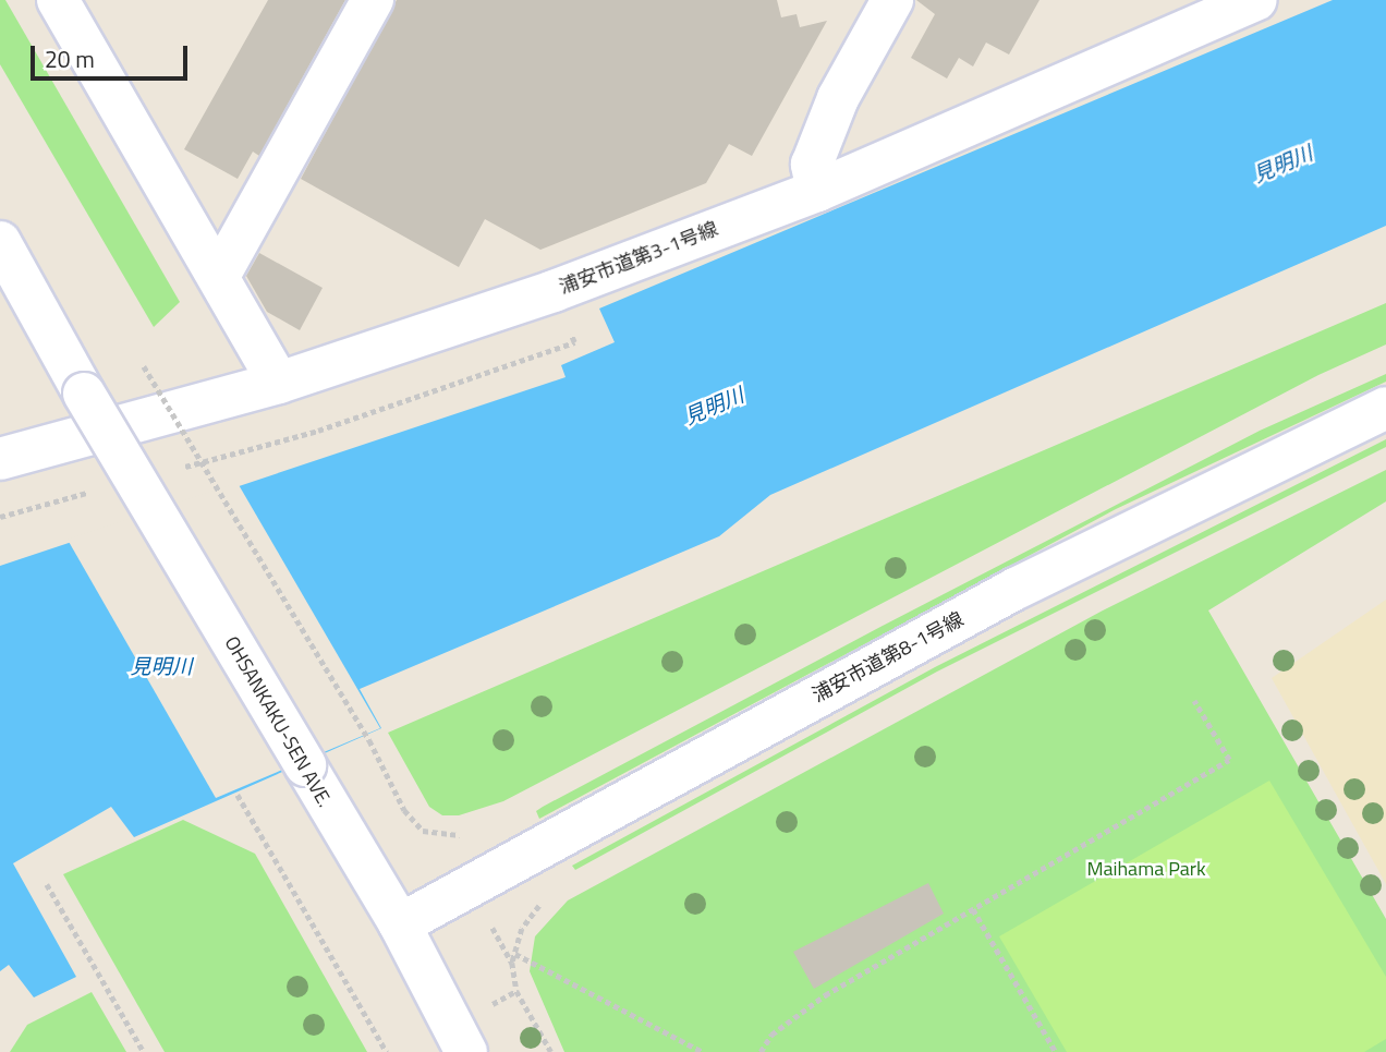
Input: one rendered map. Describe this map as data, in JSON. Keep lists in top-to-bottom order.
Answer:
{
  "streets": {
    "street": ["浦安市道第3-1号線", "浦安市道第8-1号線", "OHSANKAKU-SEN AVE."]
  },
  "crossings": [
    ["浦安市道第8-1号線", "OHSANKAKU-SEN AVE."]
  ],
  "water": ["見明川"],
  "parks": ["Maihama Park"],
  "scale_bar": "20 m"
}
